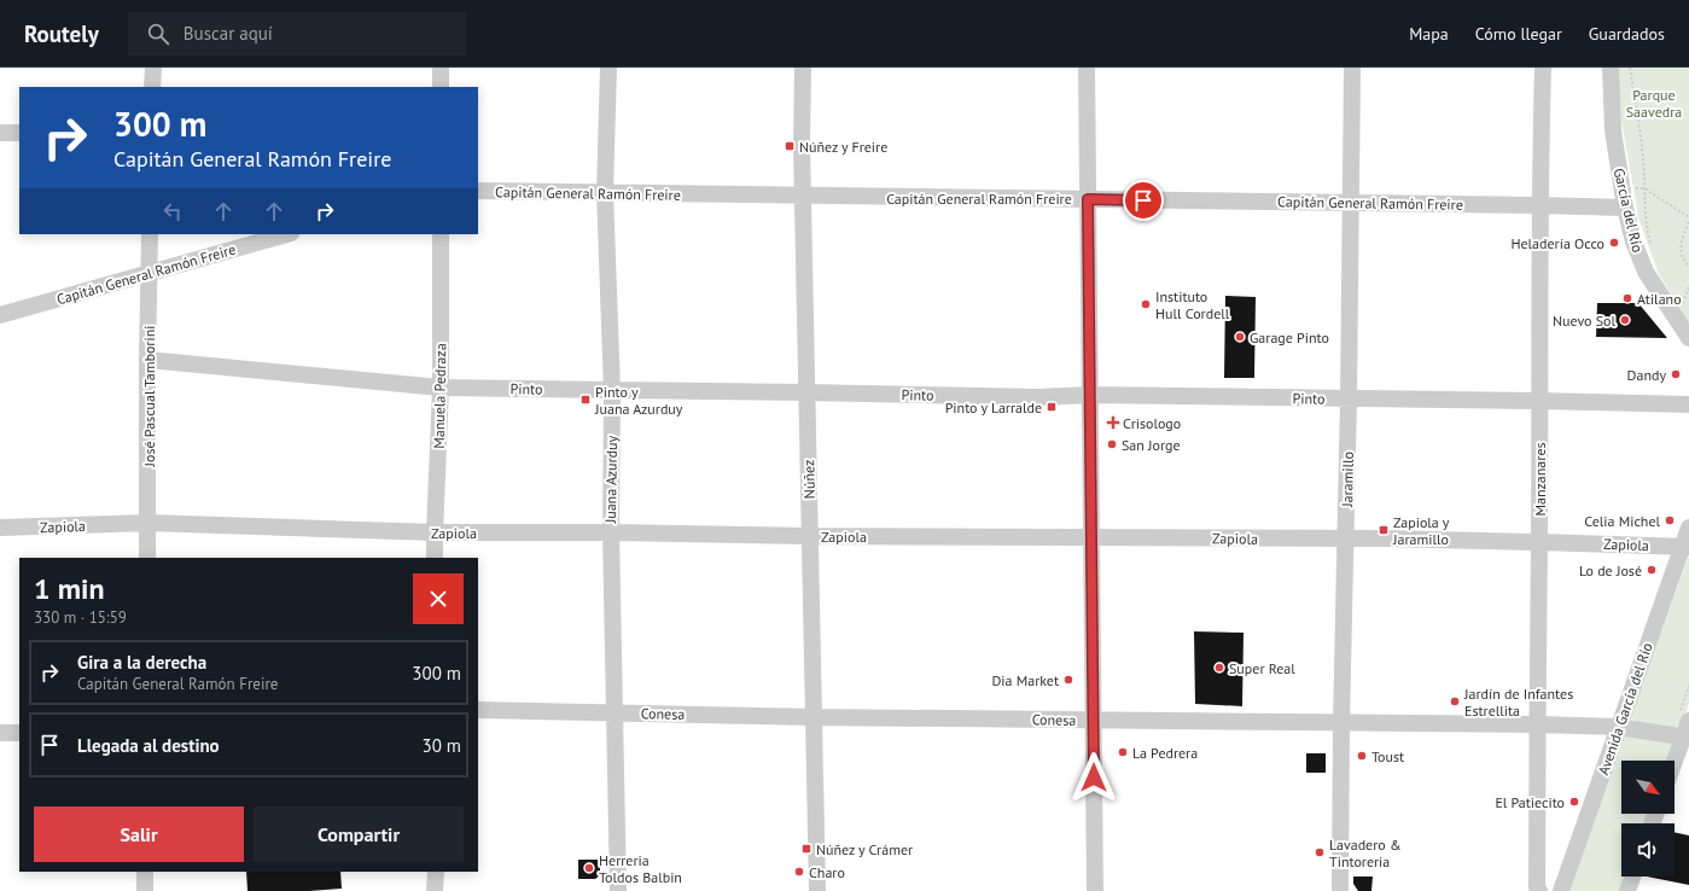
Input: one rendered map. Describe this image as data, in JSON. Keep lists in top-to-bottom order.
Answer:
{
  "streets": {
    "street": [
      "Capitán General Ramón Freire",
      "García del Río",
      "Pinto",
      "José Pascual Tamborini",
      "Manuela Pedraza",
      "Juana Azurduy",
      "Núñez",
      "Jaramillo",
      "Manzanares",
      "Zapiola",
      "Avenida García del Río",
      "Conesa"
    ]
  },
  "crossings": [
    ["Capitán General Ramón Freire", "García del Río"],
    ["Capitán General Ramón Freire", "José Pascual Tamborini"],
    ["Capitán General Ramón Freire", "Juana Azurduy"],
    ["Capitán General Ramón Freire", "Núñez"],
    ["Capitán General Ramón Freire", "Jaramillo"],
    ["Capitán General Ramón Freire", "Manzanares"],
    ["Pinto", "José Pascual Tamborini"],
    ["Pinto", "Manuela Pedraza"],
    ["Pinto", "Juana Azurduy"],
    ["Pinto", "Núñez"],
    ["Pinto", "Jaramillo"],
    ["Pinto", "Manzanares"],
    ["José Pascual Tamborini", "Zapiola"],
    ["Manuela Pedraza", "Zapiola"],
    ["Juana Azurduy", "Zapiola"],
    ["Juana Azurduy", "Conesa"],
    ["Núñez", "Zapiola"],
    ["Núñez", "Conesa"],
    ["Jaramillo", "Zapiola"],
    ["Jaramillo", "Conesa"],
    ["Manzanares", "Zapiola"],
    ["Manzanares", "Conesa"],
    ["Zapiola", "Avenida García del Río"],
    ["Avenida García del Río", "Conesa"]
  ],
  "parks": ["Parque Saavedra"],
  "places": {
    "transit": [
      "Núñez y Freire",
      "Pinto y Juana Azurduy",
      "Pinto y Larralde",
      "Zapiola y Jaramillo",
      "Núñez y Crámer"
    ],
    "other": [
      "Heladería Occo",
      "Atilano",
      "Instituto Hull Cordell",
      "Nuevo Sol",
      "Garage Pinto",
      "Dandy",
      "San Jorge",
      "Celia Michel",
      "Lo de José",
      "Super Real",
      "Dia Market",
      "Jardín de Infantes Estrellita",
      "La Pedrera",
      "Toust",
      "El Patiecito",
      "Lavadero & Tintoreria",
      "Herreria Toldos Balbin",
      "Charo"
    ],
    "health": ["Crisologo"]
  },
  "north": "bottom right",
  "page": {
    "header": "Routely",
    "search": "Buscar aquí",
    "nav": ["Mapa", "Cómo llegar", "Guardados"],
    "turn": ["300 m", "Capitán General Ramón Freire"],
    "heading": ["1 min", "330 m · 15:59"],
    "list": [
      {
        "name": "Gira a la derecha",
        "note": "Capitán General Ramón Freire",
        "value": "300 m"
      },
      {
        "name": "Llegada al destino",
        "value": "30 m"
      }
    ],
    "buttons": ["Salir", "Compartir"]
  }
}
